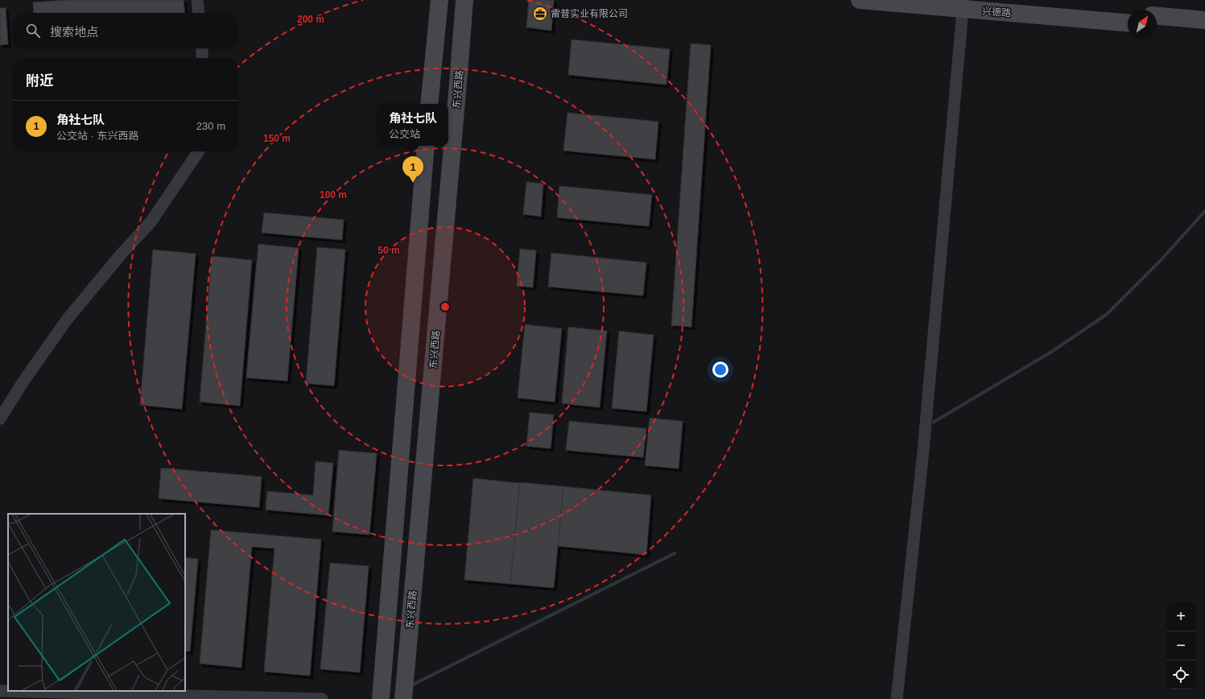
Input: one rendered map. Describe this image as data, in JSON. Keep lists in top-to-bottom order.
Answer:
{
  "streets": {
    "main road": ["兴德路", "东兴西路"]
  },
  "places": {
    "office": ["雷普实业有限公司"]
  },
  "north": "top right",
  "page": {
    "search": "搜索地点",
    "heading": "附近",
    "list": [
      {
        "mark": "1",
        "name": "角社七队",
        "note": "公交站 · 东兴西路",
        "value": "230 m"
      }
    ],
    "popup": ["角社七队", "公交站"],
    "pins": "1",
    "map_buttons": ["+", "−"]
  },
  "rings": [
    "200 m",
    "150 m",
    "100 m",
    "50 m"
  ]
}
